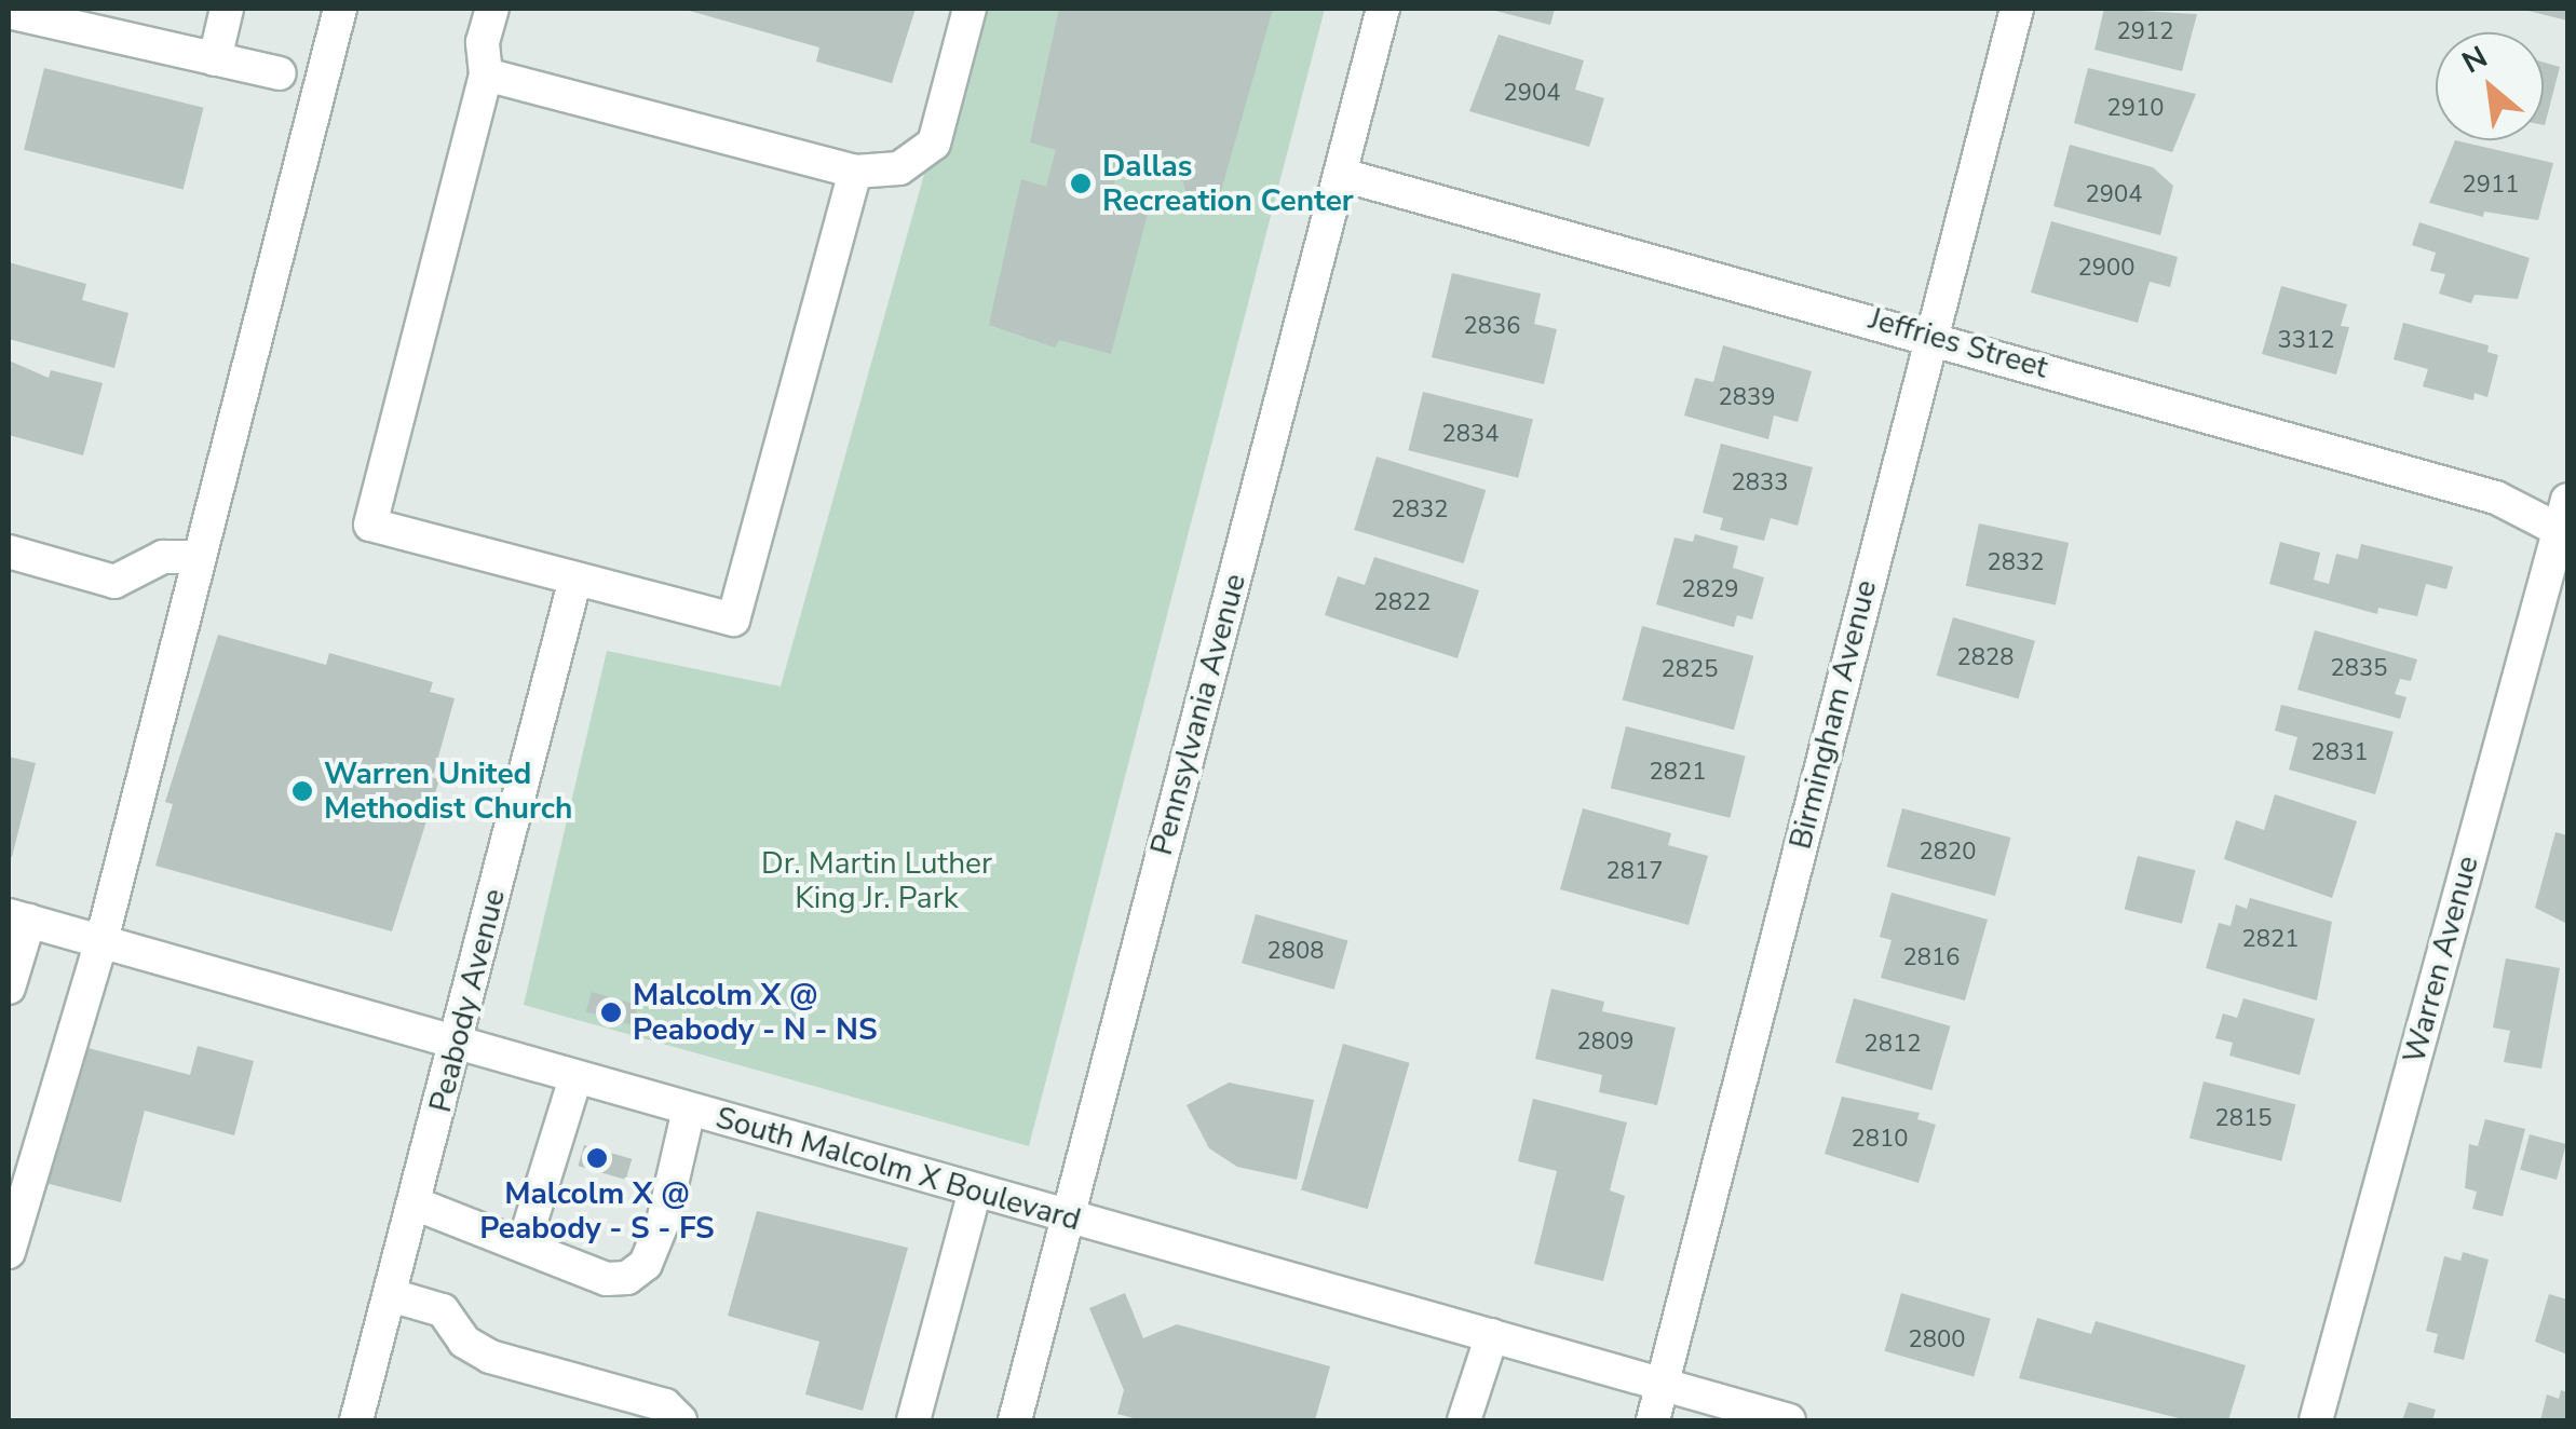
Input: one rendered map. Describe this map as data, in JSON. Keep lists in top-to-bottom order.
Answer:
{
  "streets": {
    "street": [
      "Jeffries Street",
      "Pennsylvania Avenue",
      "Birmingham Avenue",
      "Warren Avenue",
      "Peabody Avenue",
      "South Malcolm X Boulevard"
    ]
  },
  "crossings": [
    ["Jeffries Street", "Pennsylvania Avenue"],
    ["Jeffries Street", "Birmingham Avenue"],
    ["Jeffries Street", "Warren Avenue"],
    ["Pennsylvania Avenue", "South Malcolm X Boulevard"],
    ["Birmingham Avenue", "South Malcolm X Boulevard"],
    ["Peabody Avenue", "South Malcolm X Boulevard"]
  ],
  "parks": ["Dr. Martin Luther King Jr. Park"],
  "places": [
    "Dallas Recreation Center",
    "Warren United Methodist Church",
    "Malcolm X @ Peabody - N - NS",
    "Malcolm X @ Peabody - S - FS"
  ],
  "house_numbers": [
    "2912",
    "2904",
    "2910",
    "2911",
    "2904",
    "2900",
    "2836",
    "3312",
    "2839",
    "2834",
    "2833",
    "2832",
    "2832",
    "2829",
    "2822",
    "2828",
    "2835",
    "2825",
    "2831",
    "2821",
    "2820",
    "2817",
    "2821",
    "2808",
    "2816",
    "2809",
    "2812",
    "2815",
    "2810",
    "2800"
  ],
  "north": "top left"
}
